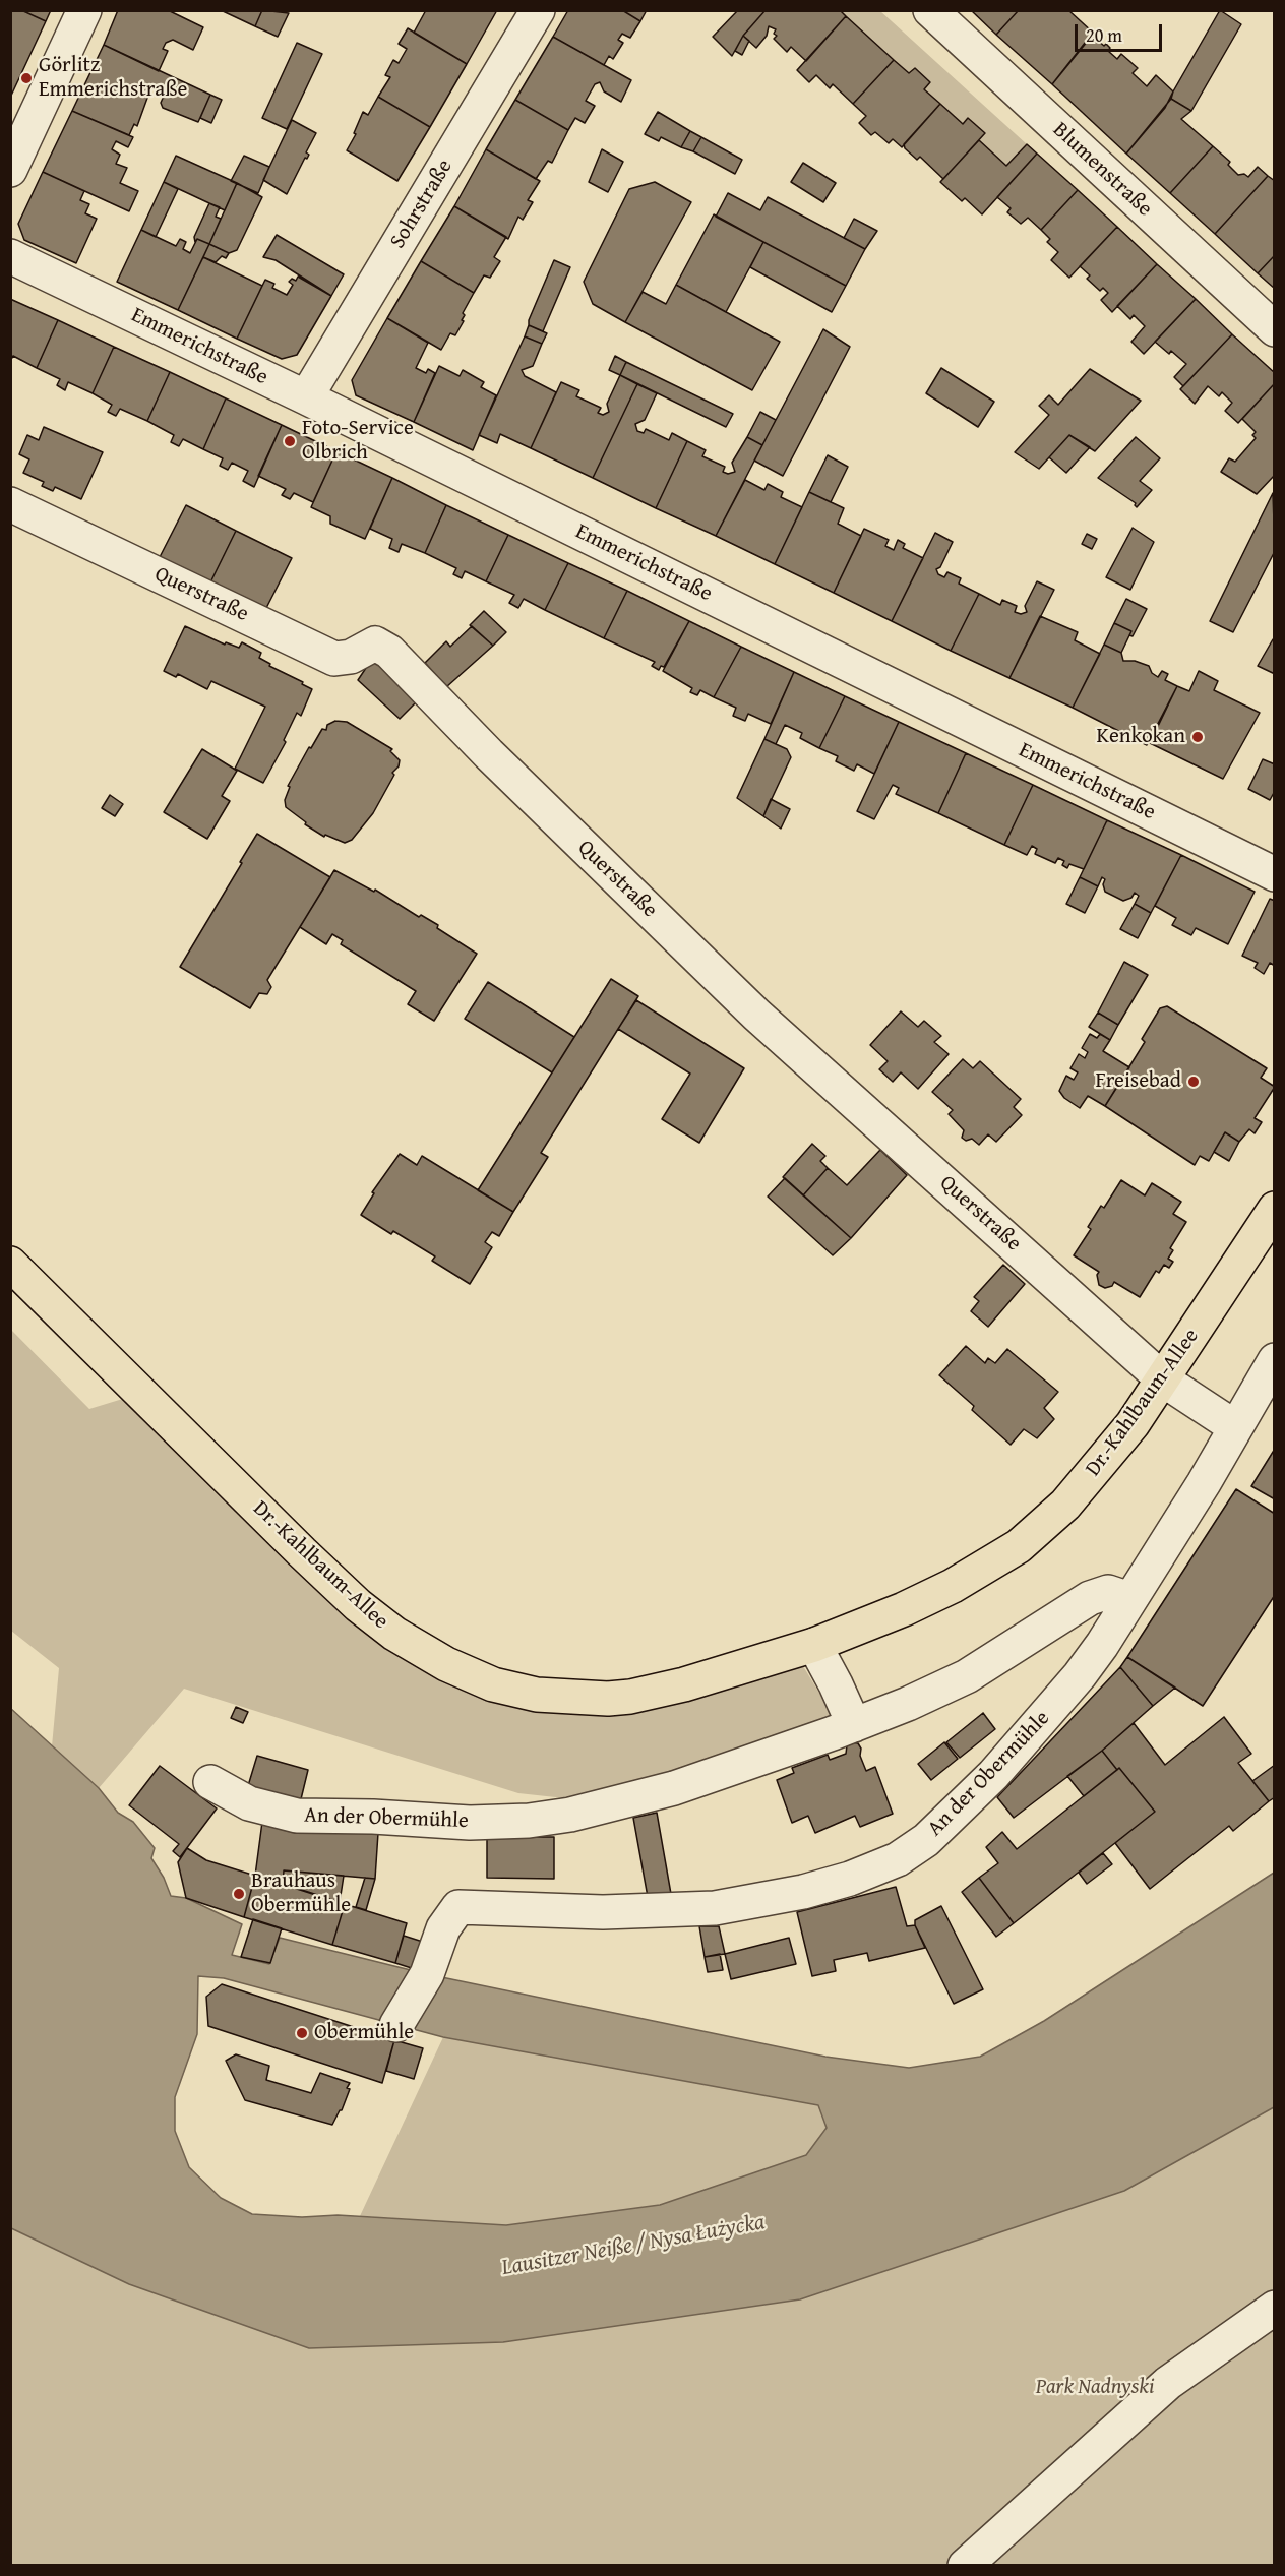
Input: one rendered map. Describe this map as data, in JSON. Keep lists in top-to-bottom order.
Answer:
{
  "streets": {
    "main road": ["Dr.-Kahlbaum-Allee"],
    "street": [
      "Blumenstraße",
      "Sohrstraße",
      "Emmerichstraße",
      "Querstraße",
      "An der Obermühle"
    ]
  },
  "crossings": [
    ["Sohrstraße", "Emmerichstraße"],
    ["Querstraße", "Dr.-Kahlbaum-Allee"]
  ],
  "water": ["Lausitzer Neiße / Nysa Łużycka"],
  "parks": ["Park Nadnyski"],
  "places": [
    "Görlitz Emmerichstraße",
    "Foto-Service Olbrich",
    "Kenkokan",
    "Freisebad",
    "Brauhaus Obermühle",
    "Obermühle"
  ],
  "scale_bar": "20 m"
}
